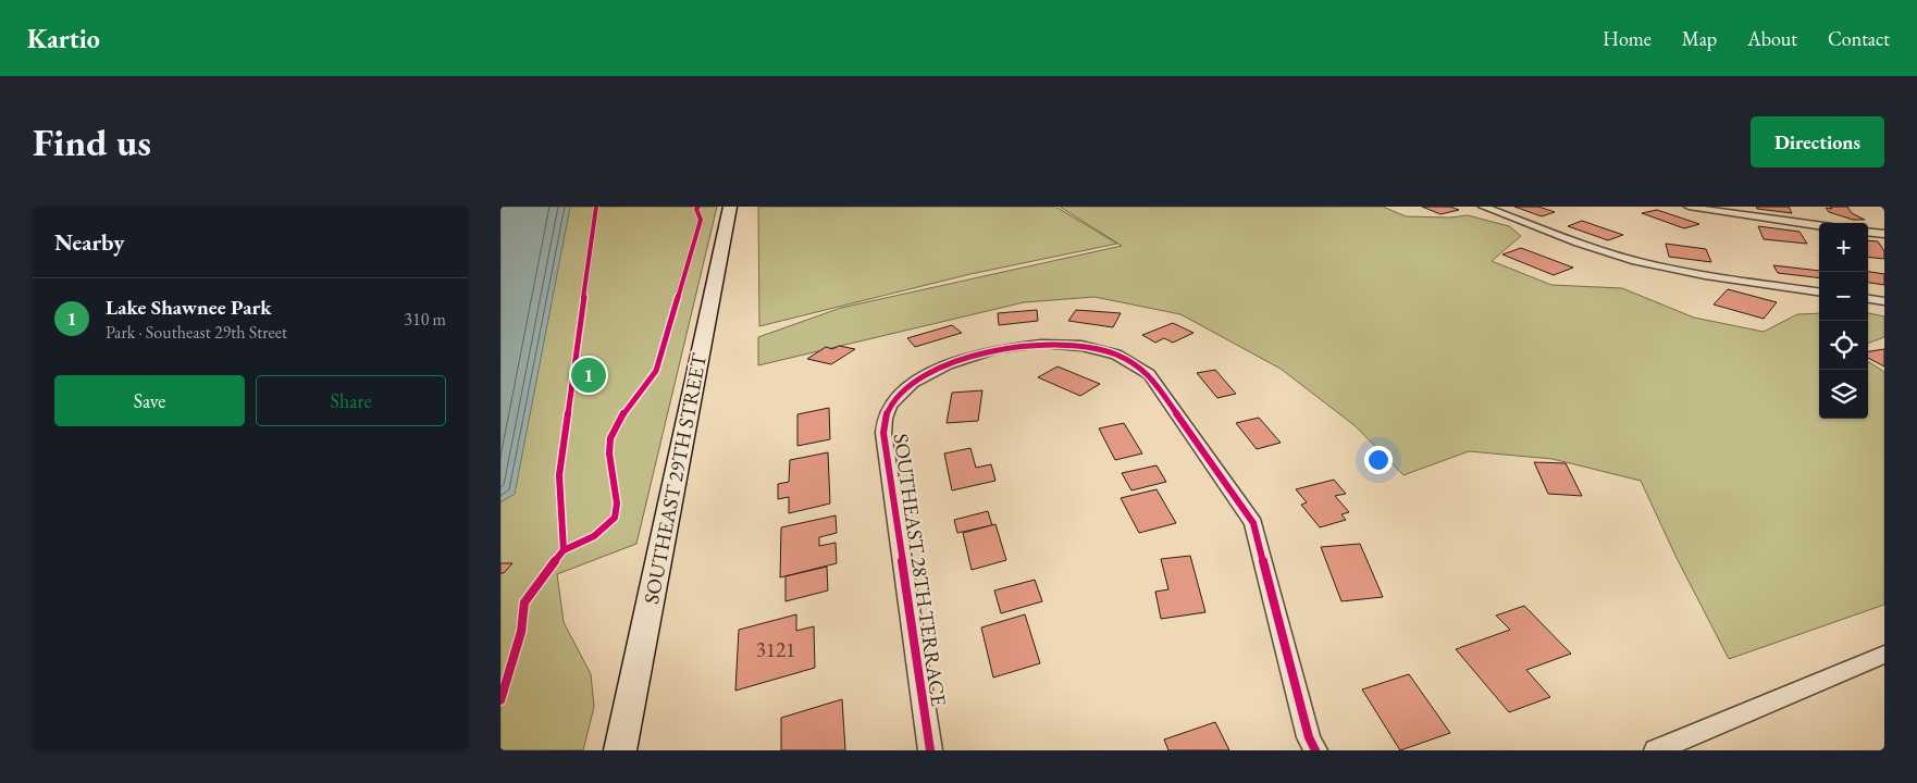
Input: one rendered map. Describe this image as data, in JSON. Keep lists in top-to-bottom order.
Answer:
{
  "streets": {
    "main road": ["SOUTHEAST 29TH STREET"],
    "street": ["SOUTHEAST 28TH TERRACE"]
  },
  "house_numbers": ["3121"],
  "page": {
    "header": "Kartio",
    "nav": [
      "Home",
      "Map",
      "About",
      "Contact"
    ],
    "buttons": [
      "Directions",
      ["Save", "Share"]
    ],
    "title": "Find us",
    "heading": "Nearby",
    "map_buttons": ["+", "−"],
    "list": [
      {
        "mark": "1",
        "name": "Lake Shawnee Park",
        "note": "Park · Southeast 29th Street",
        "value": "310 m"
      }
    ],
    "pins": "1"
  }
}
